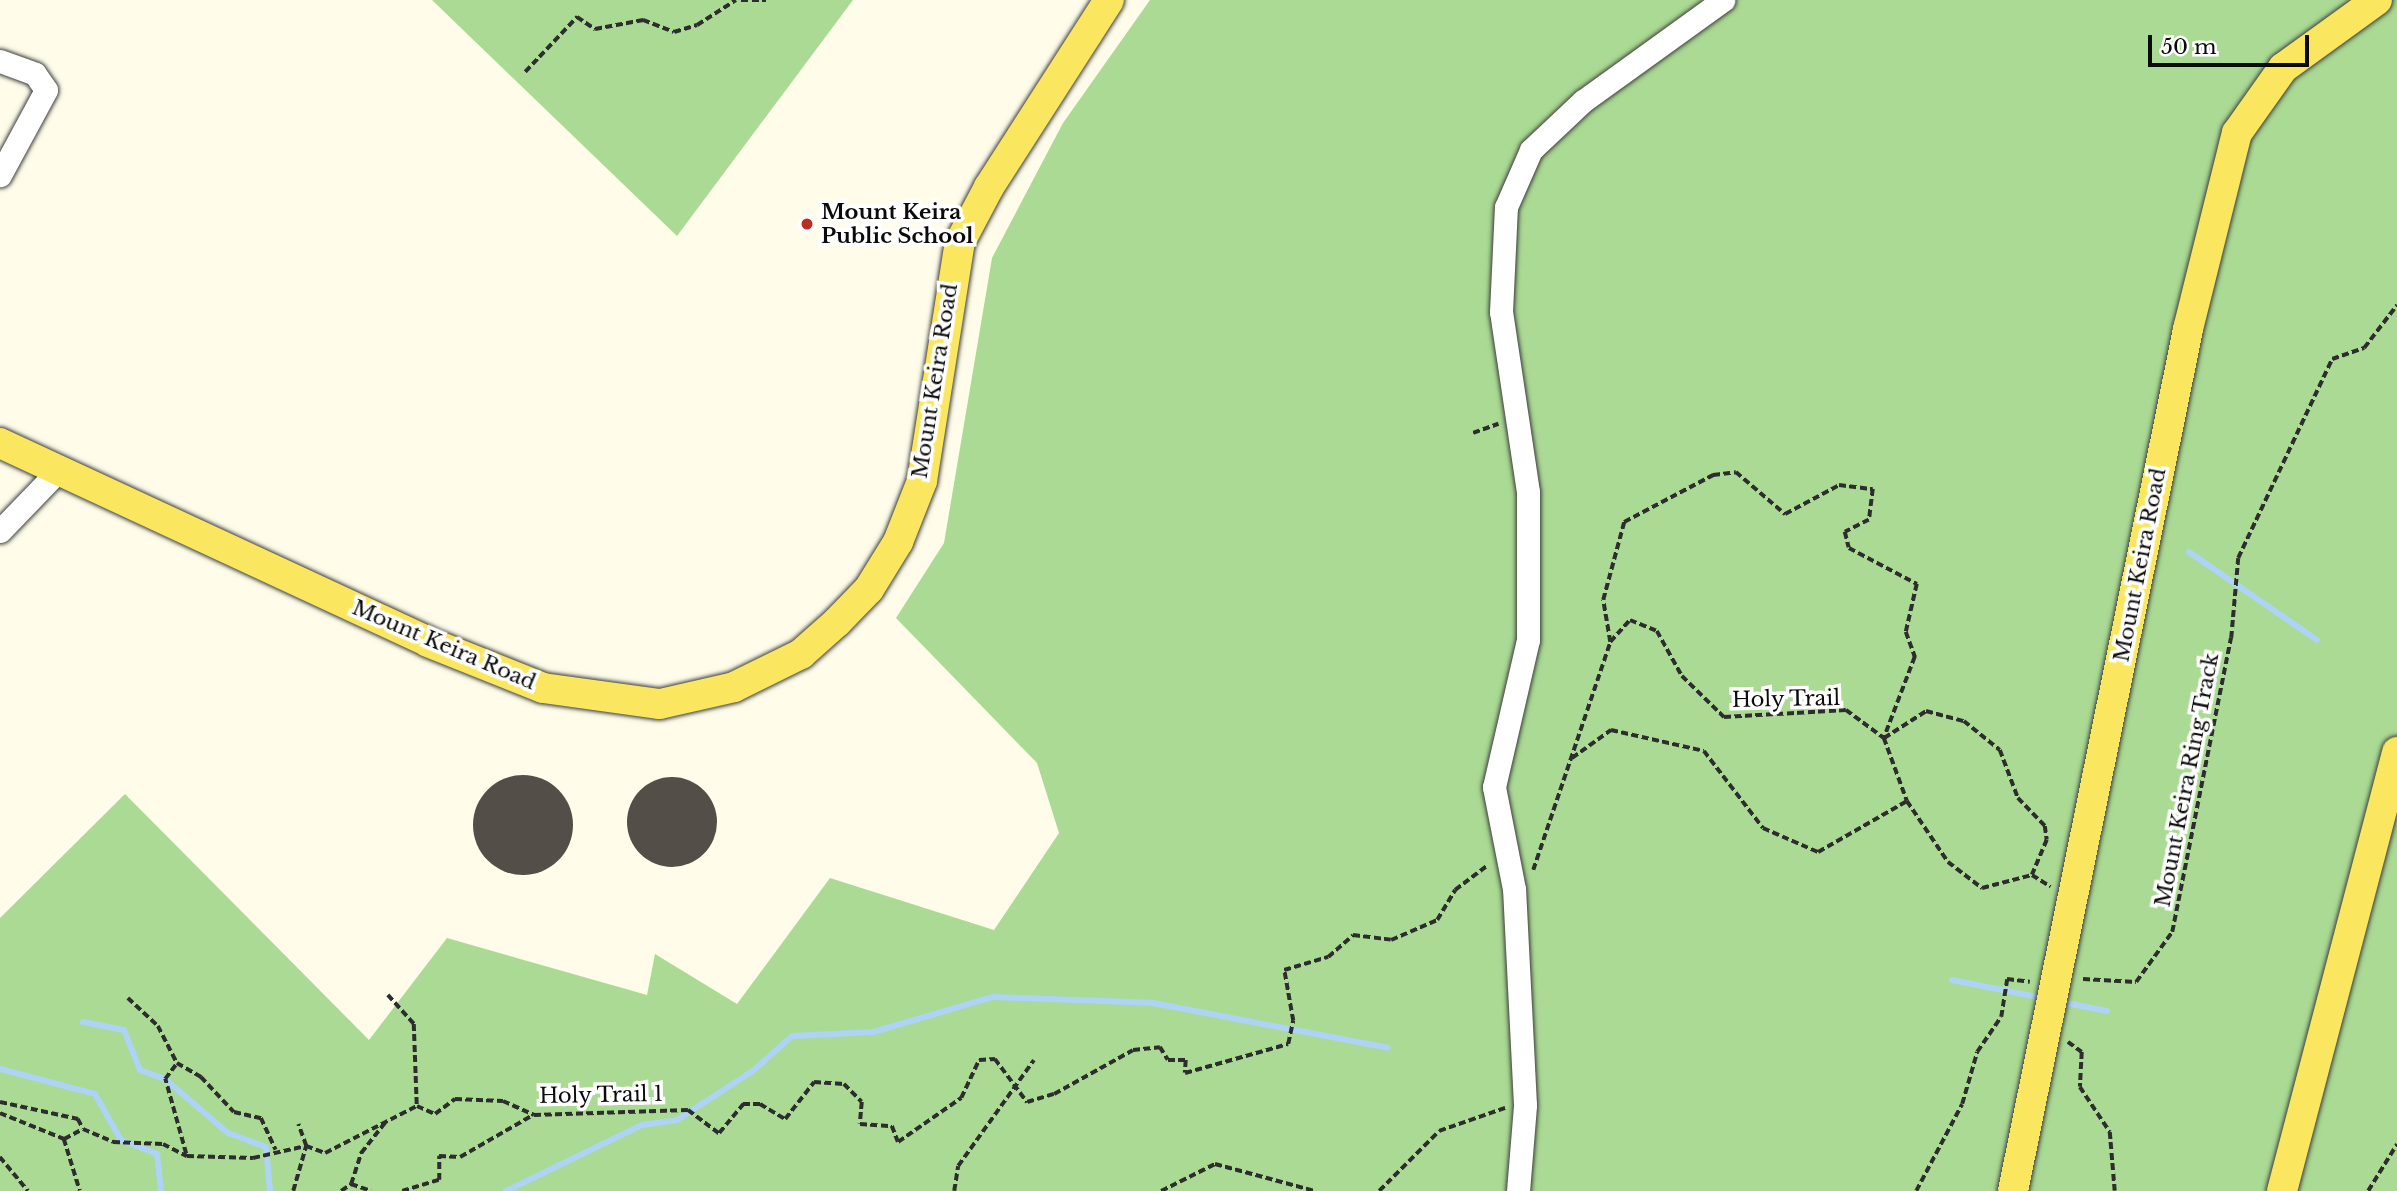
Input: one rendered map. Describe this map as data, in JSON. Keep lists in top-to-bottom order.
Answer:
{
  "streets": {
    "main road": ["Mount Keira Road"],
    "path": ["Holy Trail", "Mount Keira Ring Track", "Holy Trail 1"]
  },
  "crossings": [
    ["Mount Keira Road", "Mount Keira Ring Track"]
  ],
  "places": ["Mount Keira Public School"],
  "scale_bar": "50 m"
}
